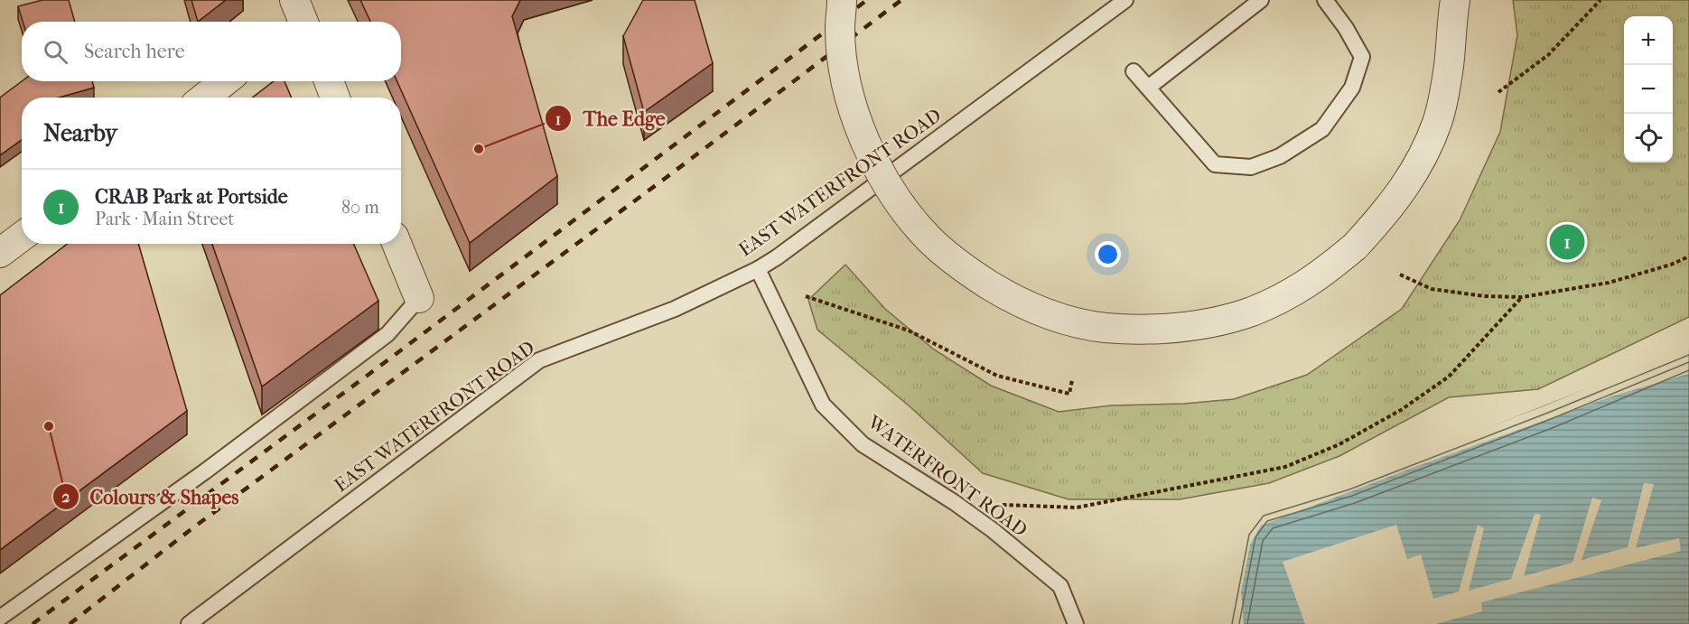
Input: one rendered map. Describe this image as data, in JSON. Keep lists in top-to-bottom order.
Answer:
{
  "streets": {
    "lane": ["EAST WATERFRONT ROAD", "WATERFRONT ROAD"]
  },
  "crossings": [
    ["EAST WATERFRONT ROAD", "WATERFRONT ROAD"]
  ],
  "places": ["The Edge", "Colours & Shapes"],
  "page": {
    "map_buttons": ["+", "−"],
    "search": "Search here",
    "heading": "Nearby",
    "list": [
      {
        "mark": "1",
        "name": "CRAB Park at Portside",
        "note": "Park · Main Street",
        "value": "80 m"
      }
    ],
    "pins": "1"
  }
}
